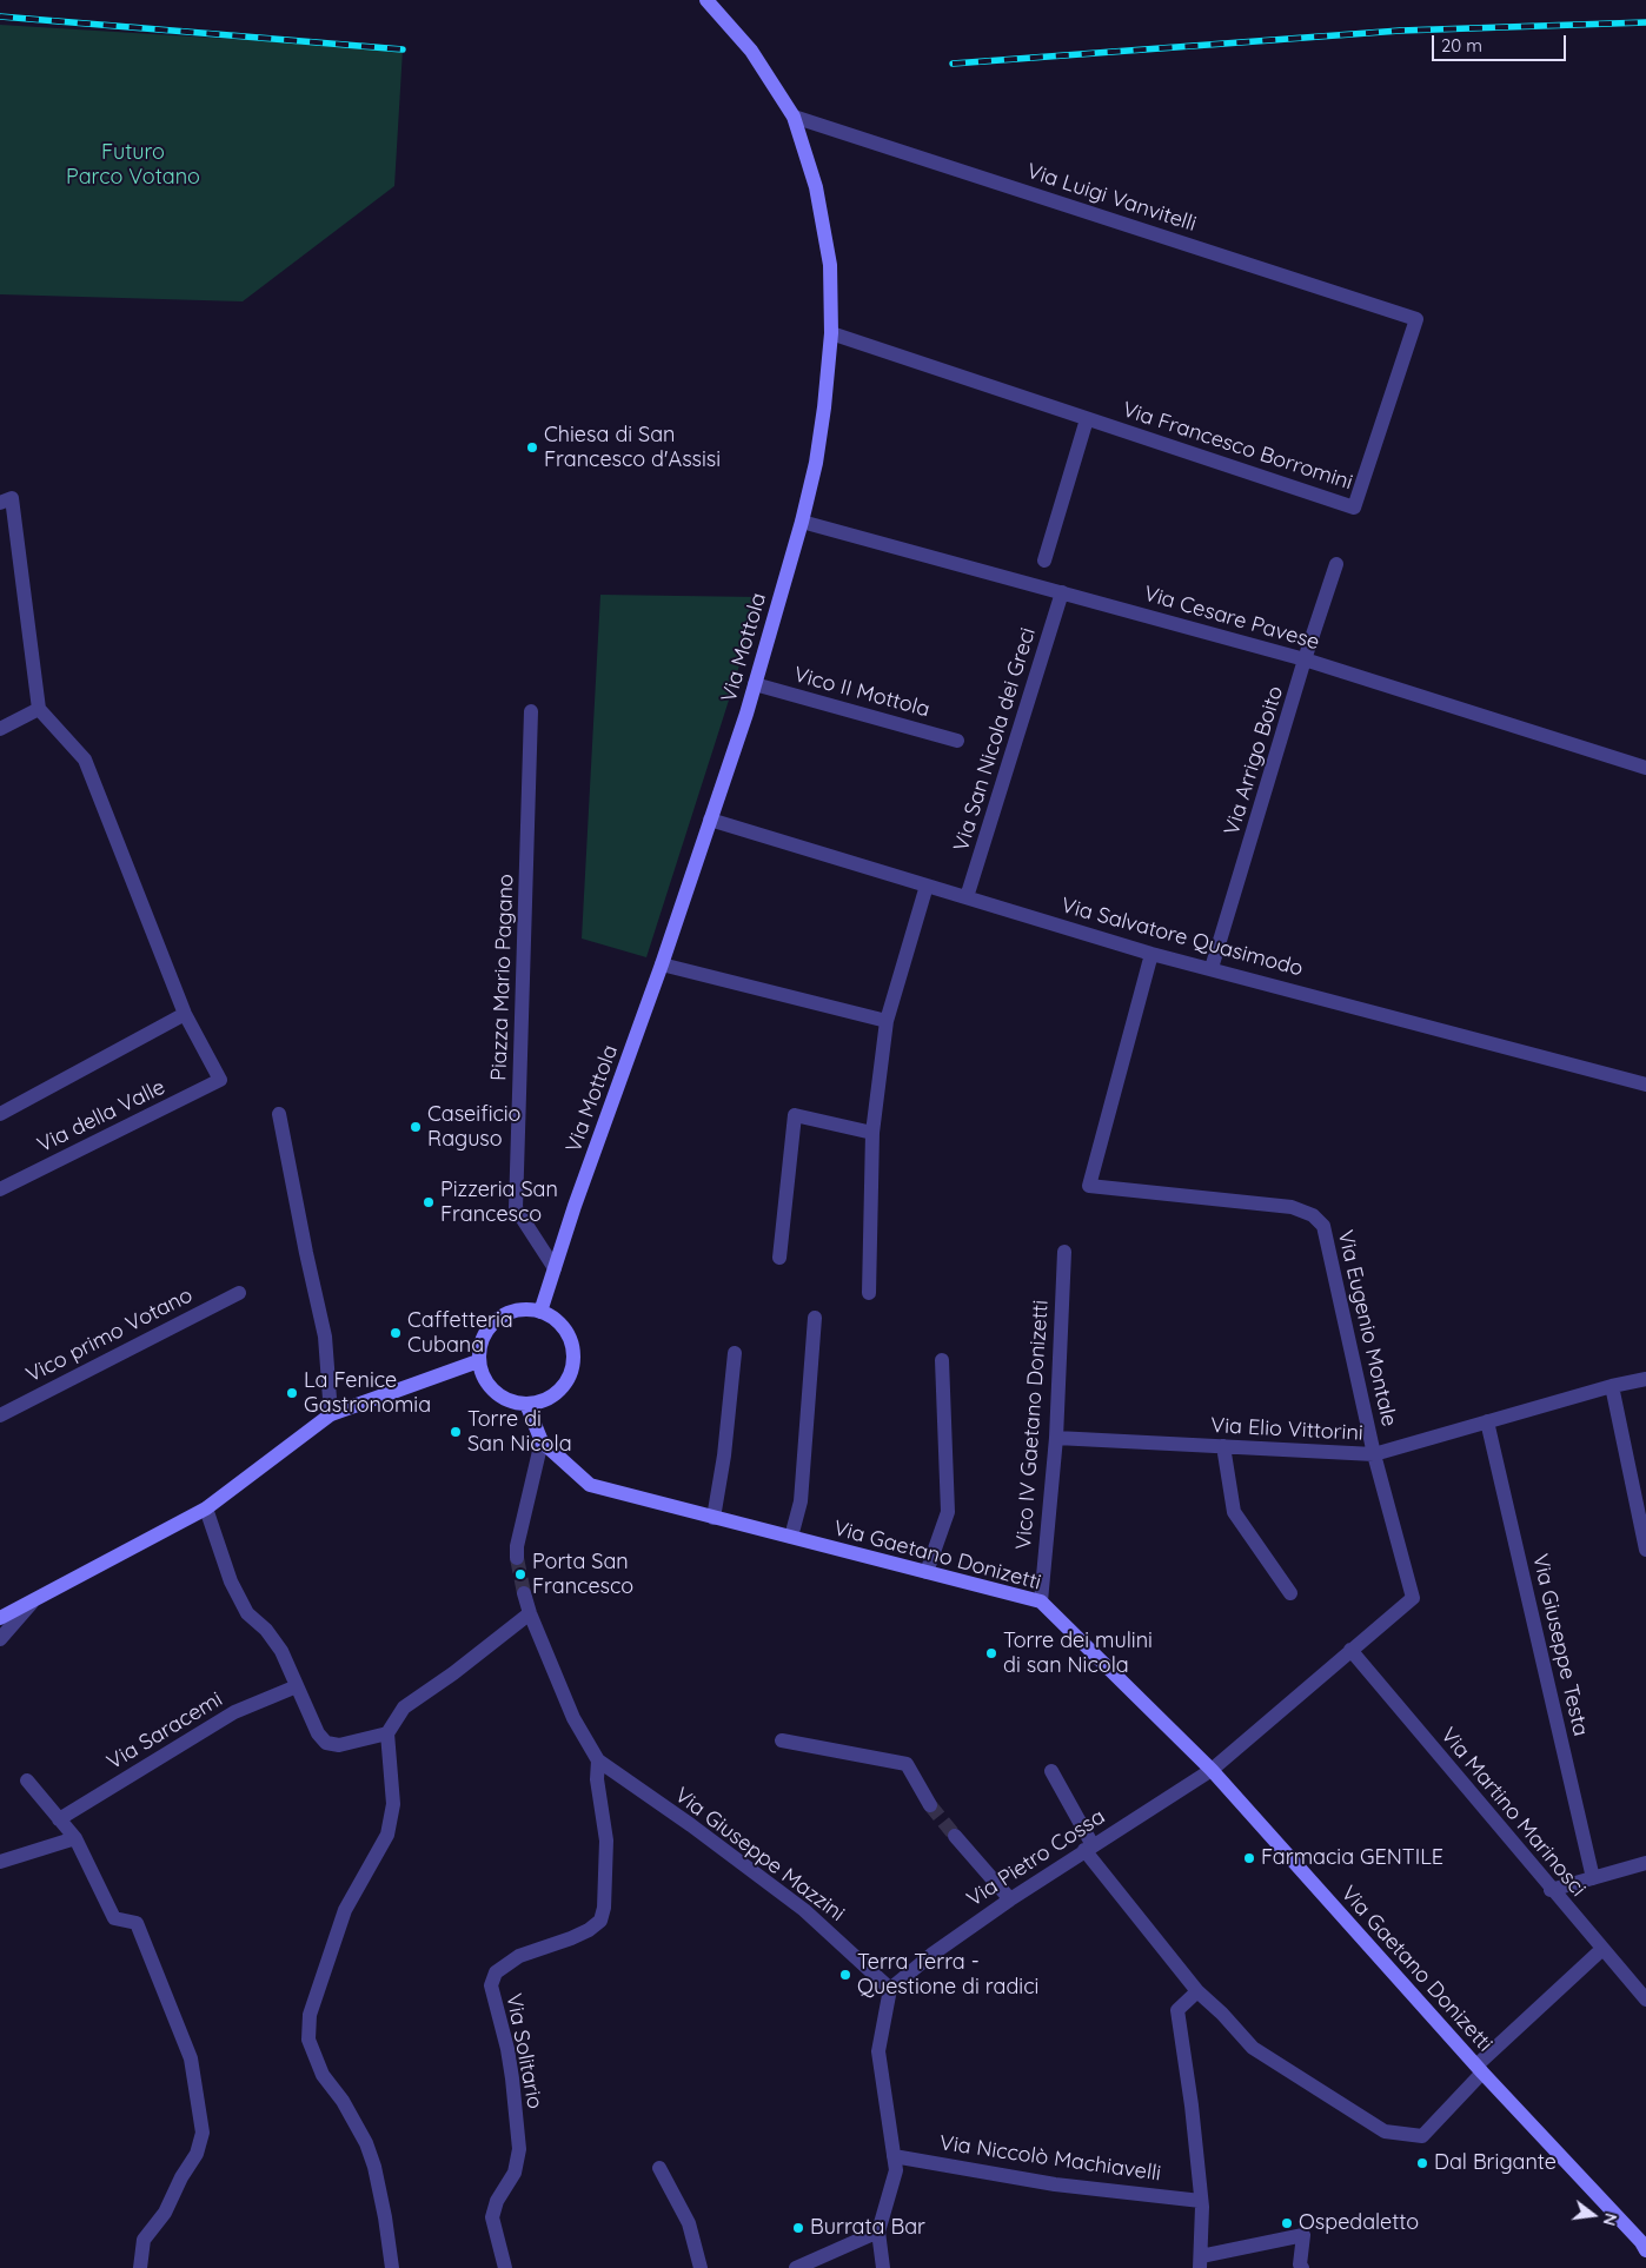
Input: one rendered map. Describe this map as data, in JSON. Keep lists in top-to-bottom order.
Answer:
{
  "streets": {
    "street": [
      "Via Luigi Vanvitelli",
      "Via Francesco Borromini",
      "Via Cesare Pavese",
      "Via Mottola",
      "Vico II Mottola",
      "Via San Nicola dei Greci",
      "Via Arrigo Boito",
      "Via Salvatore Quasimodo",
      "Piazza Mario Pagano",
      "Via della Valle",
      "Via Eugenio Montale",
      "Vico primo Votano",
      "Vico IV Gaetano Donizetti",
      "Via Elio Vittorini",
      "Via Gaetano Donizetti",
      "Via Giuseppe Testa",
      "Via Saracemi",
      "Via Martino Marinosci",
      "Via Giuseppe Mazzini",
      "Via Pietro Cossa",
      "Via Solitario",
      "Via Niccolò Machiavelli"
    ]
  },
  "crossings": [
    ["Via Luigi Vanvitelli", "Via Francesco Borromini"],
    ["Via Luigi Vanvitelli", "Via Mottola"],
    ["Via Francesco Borromini", "Via Mottola"],
    ["Via Cesare Pavese", "Via Mottola"],
    ["Via Cesare Pavese", "Via San Nicola dei Greci"],
    ["Via Cesare Pavese", "Via Arrigo Boito"],
    ["Via Mottola", "Vico II Mottola"],
    ["Via Mottola", "Via Salvatore Quasimodo"],
    ["Via Mottola", "Piazza Mario Pagano"],
    ["Via Mottola", "Via Gaetano Donizetti"],
    ["Via San Nicola dei Greci", "Via Salvatore Quasimodo"],
    ["Via Arrigo Boito", "Via Salvatore Quasimodo"],
    ["Via Salvatore Quasimodo", "Via Eugenio Montale"],
    ["Via Eugenio Montale", "Via Elio Vittorini"],
    ["Via Eugenio Montale", "Via Pietro Cossa"],
    ["Vico IV Gaetano Donizetti", "Via Elio Vittorini"],
    ["Vico IV Gaetano Donizetti", "Via Gaetano Donizetti"],
    ["Via Elio Vittorini", "Via Giuseppe Testa"],
    ["Via Gaetano Donizetti", "Via Pietro Cossa"],
    ["Via Martino Marinosci", "Via Pietro Cossa"],
    ["Via Giuseppe Mazzini", "Via Pietro Cossa"],
    ["Via Giuseppe Mazzini", "Via Solitario"]
  ],
  "parks": ["Futuro Parco Votano"],
  "places": [
    "Chiesa di San Francesco d'Assisi",
    "Caseificio Raguso",
    "Pizzeria San Francesco",
    "Caffetteria Cubana",
    "La Fenice Gastronomia",
    "Torre di San Nicola",
    "Porta San Francesco",
    "Torre dei mulini di san Nicola",
    "Farmacia GENTILE",
    "Terra Terra - Questione di radici",
    "Dal Brigante",
    "Ospedaletto",
    "Burrata Bar"
  ],
  "scale_bar": "20 m",
  "north": "right"
}
